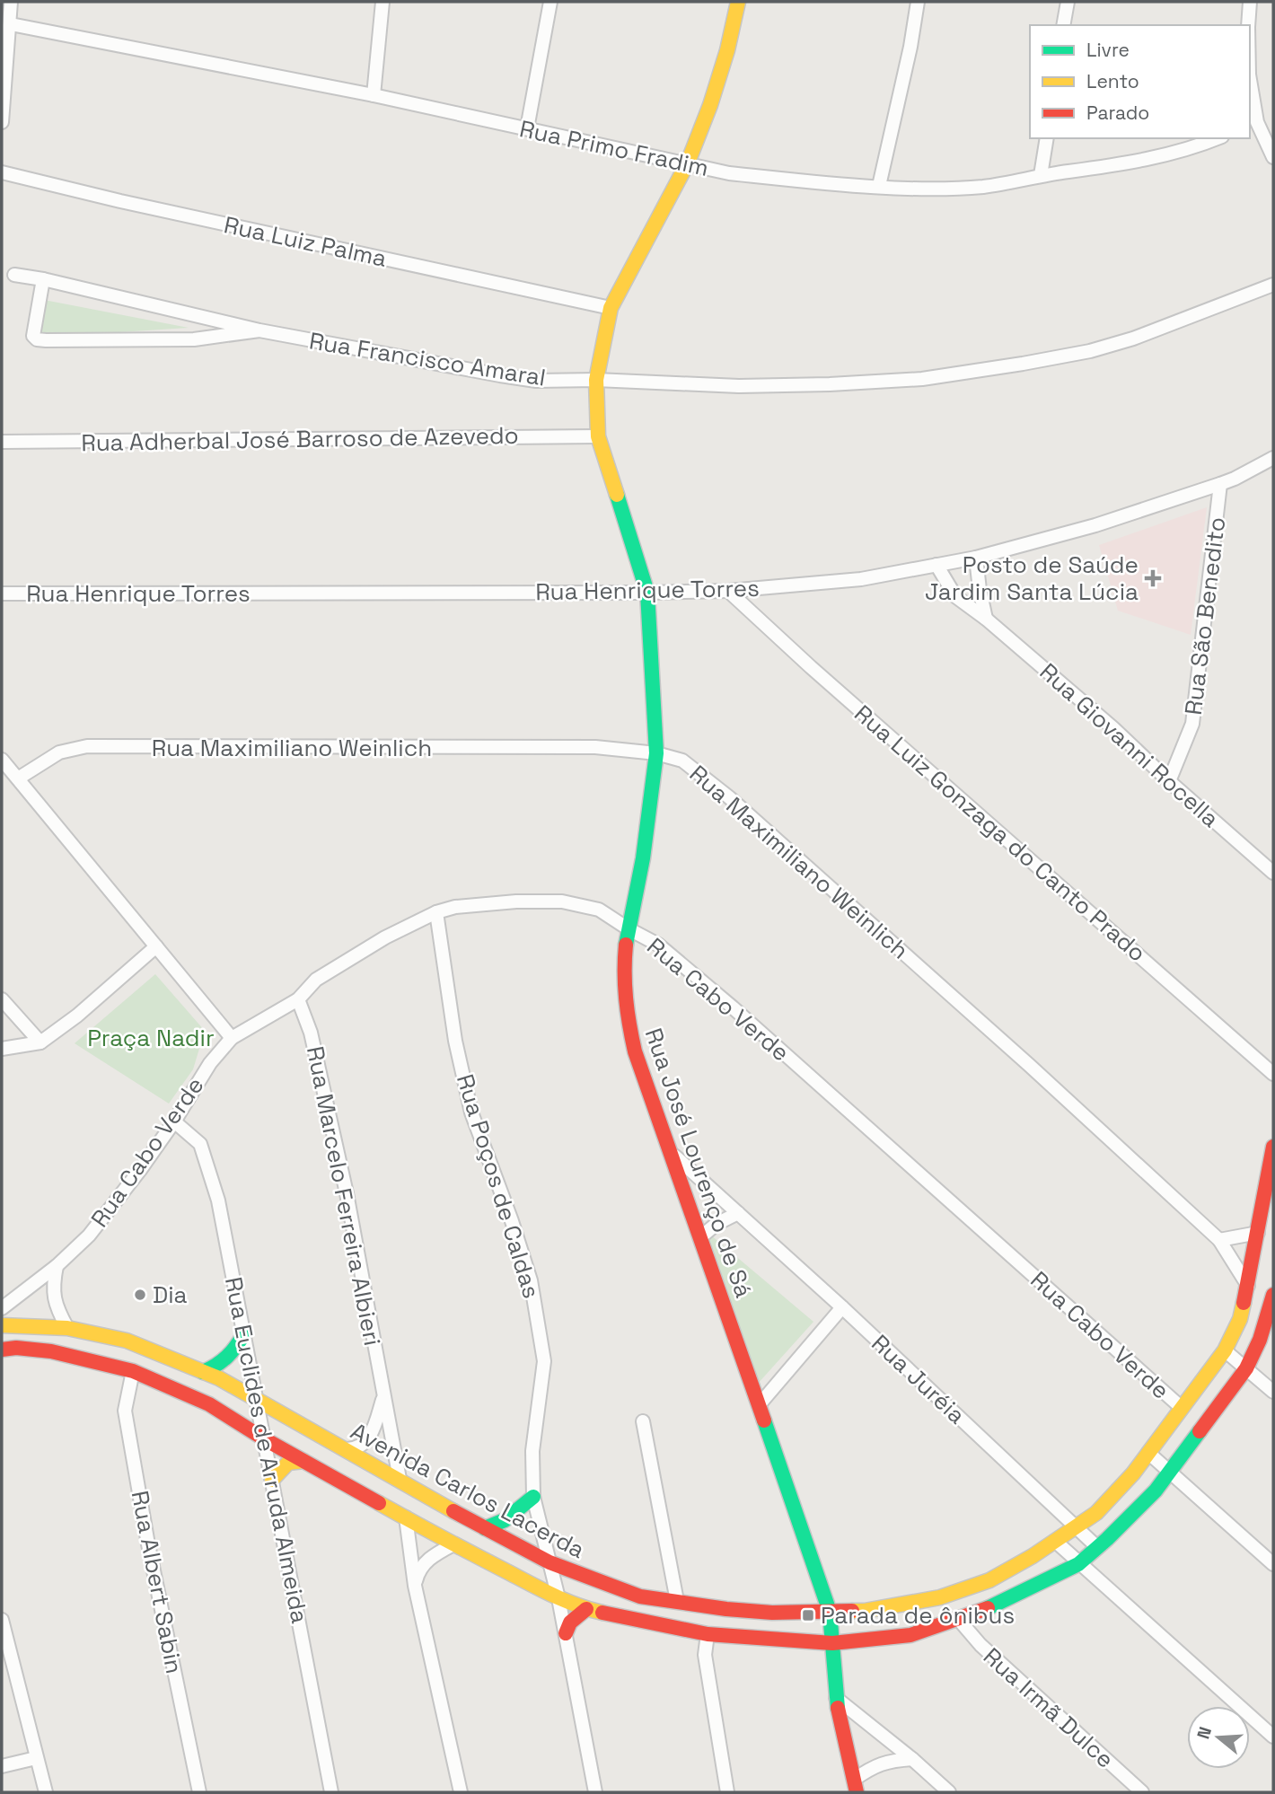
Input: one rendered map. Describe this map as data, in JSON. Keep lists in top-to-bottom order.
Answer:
{
  "streets": {
    "main road": ["Rua José Lourenço de Sá", "Avenida Carlos Lacerda"],
    "street": [
      "Rua Primo Fradim",
      "Rua Luiz Palma",
      "Rua Francisco Amaral",
      "Rua Adherbal José Barroso de Azevedo",
      "Rua Henrique Torres",
      "Rua São Benedito",
      "Rua Giovanni Rocella",
      "Rua Maximiliano Weinlich",
      "Rua Luiz Gonzaga do Canto Prado",
      "Rua Cabo Verde",
      "Rua Poços de Caldas",
      "Rua Marcelo Ferreira Albieri",
      "Rua Juréia",
      "Rua Euclides de Arruda Almeida",
      "Rua Albert Sabin",
      "Rua Irmã Dulce"
    ]
  },
  "crossings": [
    ["Rua Primo Fradim", "Rua José Lourenço de Sá"],
    ["Rua Luiz Palma", "Rua José Lourenço de Sá"],
    ["Rua Francisco Amaral", "Rua José Lourenço de Sá"],
    ["Rua Adherbal José Barroso de Azevedo", "Rua José Lourenço de Sá"],
    ["Rua Henrique Torres", "Rua São Benedito"],
    ["Rua Henrique Torres", "Rua Giovanni Rocella"],
    ["Rua Henrique Torres", "Rua Luiz Gonzaga do Canto Prado"],
    ["Rua Henrique Torres", "Rua José Lourenço de Sá"],
    ["Rua São Benedito", "Rua Giovanni Rocella"],
    ["Rua Maximiliano Weinlich", "Rua José Lourenço de Sá"],
    ["Rua Maximiliano Weinlich", "Avenida Carlos Lacerda"],
    ["Rua Cabo Verde", "Rua José Lourenço de Sá"],
    ["Rua Cabo Verde", "Rua Poços de Caldas"],
    ["Rua Cabo Verde", "Rua Marcelo Ferreira Albieri"],
    ["Rua Cabo Verde", "Rua Euclides de Arruda Almeida"],
    ["Rua Cabo Verde", "Avenida Carlos Lacerda"],
    ["Rua José Lourenço de Sá", "Rua Juréia"],
    ["Rua José Lourenço de Sá", "Avenida Carlos Lacerda"],
    ["Rua Poços de Caldas", "Avenida Carlos Lacerda"],
    ["Rua Marcelo Ferreira Albieri", "Avenida Carlos Lacerda"],
    ["Rua Juréia", "Avenida Carlos Lacerda"],
    ["Rua Euclides de Arruda Almeida", "Avenida Carlos Lacerda"]
  ],
  "parks": ["Praça Nadir"],
  "places": {
    "health": ["Posto de Saúde Jardim Santa Lúcia"],
    "other": ["Dia"],
    "transit": ["Parada de ônibus"]
  },
  "legend": ["Livre", "Lento", "Parado"],
  "north": "left"
}
